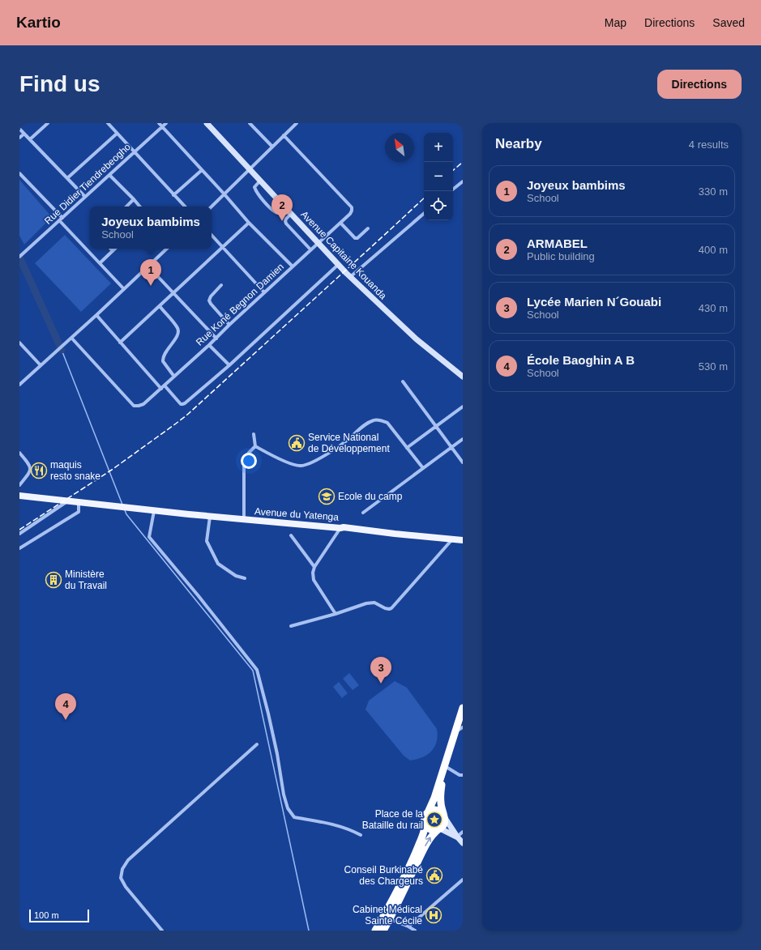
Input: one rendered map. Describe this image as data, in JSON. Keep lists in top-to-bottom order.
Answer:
{
  "streets": {
    "main road": ["Avenue du Yatenga"],
    "street": ["Rue Didier Tiendrebeogho", "Avenue Capitaine Kouanda", "Rue Koné Begnon Damien"]
  },
  "crossings": [
    ["Avenue Capitaine Kouanda", "Rue Koné Begnon Damien"]
  ],
  "places": {
    "public building": ["Service National de Développement", "Conseil Burkinabé des Chargeurs"],
    "restaurant": ["maquis resto snake"],
    "school or university": ["Ecole du camp"],
    "building": ["Ministère du Travail"],
    "place": ["Place de la Bataille du rail"],
    "hospital": ["Cabinet Médical Sainte Cécile"]
  },
  "scale_bar": "100 m",
  "north": "top left",
  "page": {
    "header": "Kartio",
    "nav": ["Map", "Directions", "Saved"],
    "buttons": "Directions",
    "title": "Find us",
    "heading": ["Nearby", "4 results"],
    "map_buttons": ["+", "−"],
    "list": [
      {
        "mark": "1",
        "name": "Joyeux bambims",
        "note": "School",
        "value": "330 m"
      },
      {
        "mark": "2",
        "name": "ARMABEL",
        "note": "Public building",
        "value": "400 m"
      },
      {
        "mark": "3",
        "name": "Lycée Marien N´Gouabi",
        "note": "School",
        "value": "430 m"
      },
      {
        "mark": "4",
        "name": "École Baoghin A B",
        "note": "School",
        "value": "530 m"
      }
    ],
    "pins": [
      "2",
      "1",
      "3",
      "4"
    ],
    "popup": ["Joyeux bambims", "School"],
    "scale": "100 m"
  }
}
